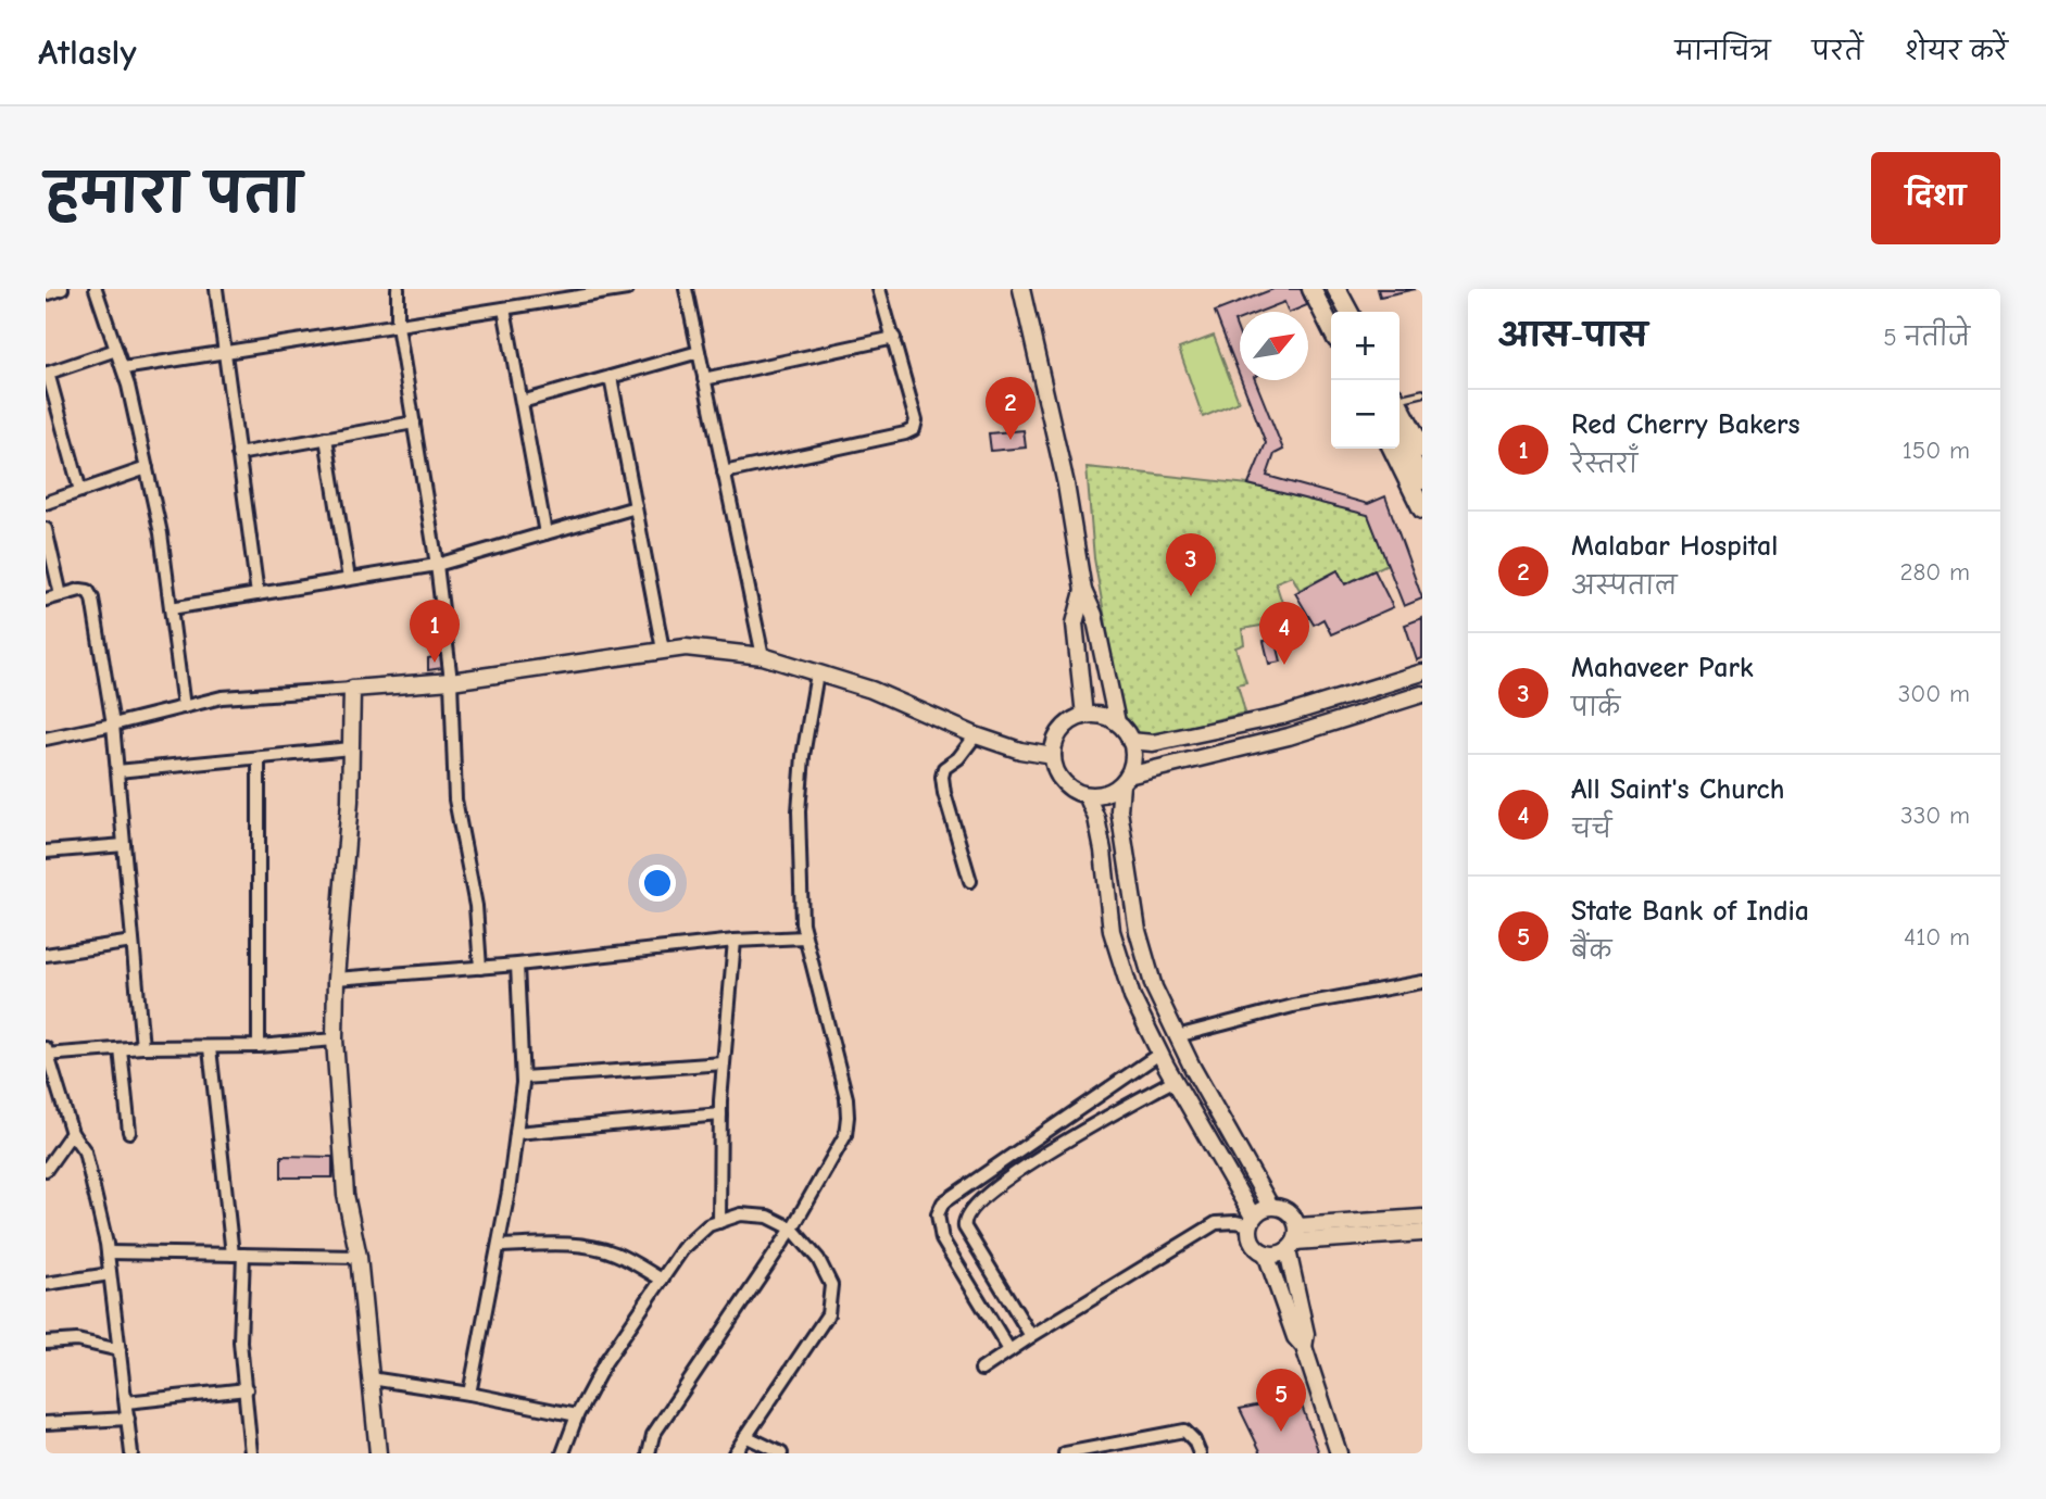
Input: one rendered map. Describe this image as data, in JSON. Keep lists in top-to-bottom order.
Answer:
{
  "north": "top right",
  "page": {
    "header": "Atlasly",
    "nav": ["मानचित्र", "परतें", "शेयर करें"],
    "title": "हमारा पता",
    "buttons": "दिशा",
    "heading": ["आस-पास", "5 नतीजे"],
    "map_buttons": ["+", "−"],
    "pins": [
      "2",
      "3",
      "1",
      "4",
      "5"
    ],
    "list": [
      {
        "mark": "1",
        "name": "Red Cherry Bakers",
        "note": "रेस्तराँ",
        "value": "150 m"
      },
      {
        "mark": "2",
        "name": "Malabar Hospital",
        "note": "अस्पताल",
        "value": "280 m"
      },
      {
        "mark": "3",
        "name": "Mahaveer Park",
        "note": "पार्क",
        "value": "300 m"
      },
      {
        "mark": "4",
        "name": "All Saint's Church",
        "note": "चर्च",
        "value": "330 m"
      },
      {
        "mark": "5",
        "name": "State Bank of India",
        "note": "बैंक",
        "value": "410 m"
      }
    ]
  }
}
